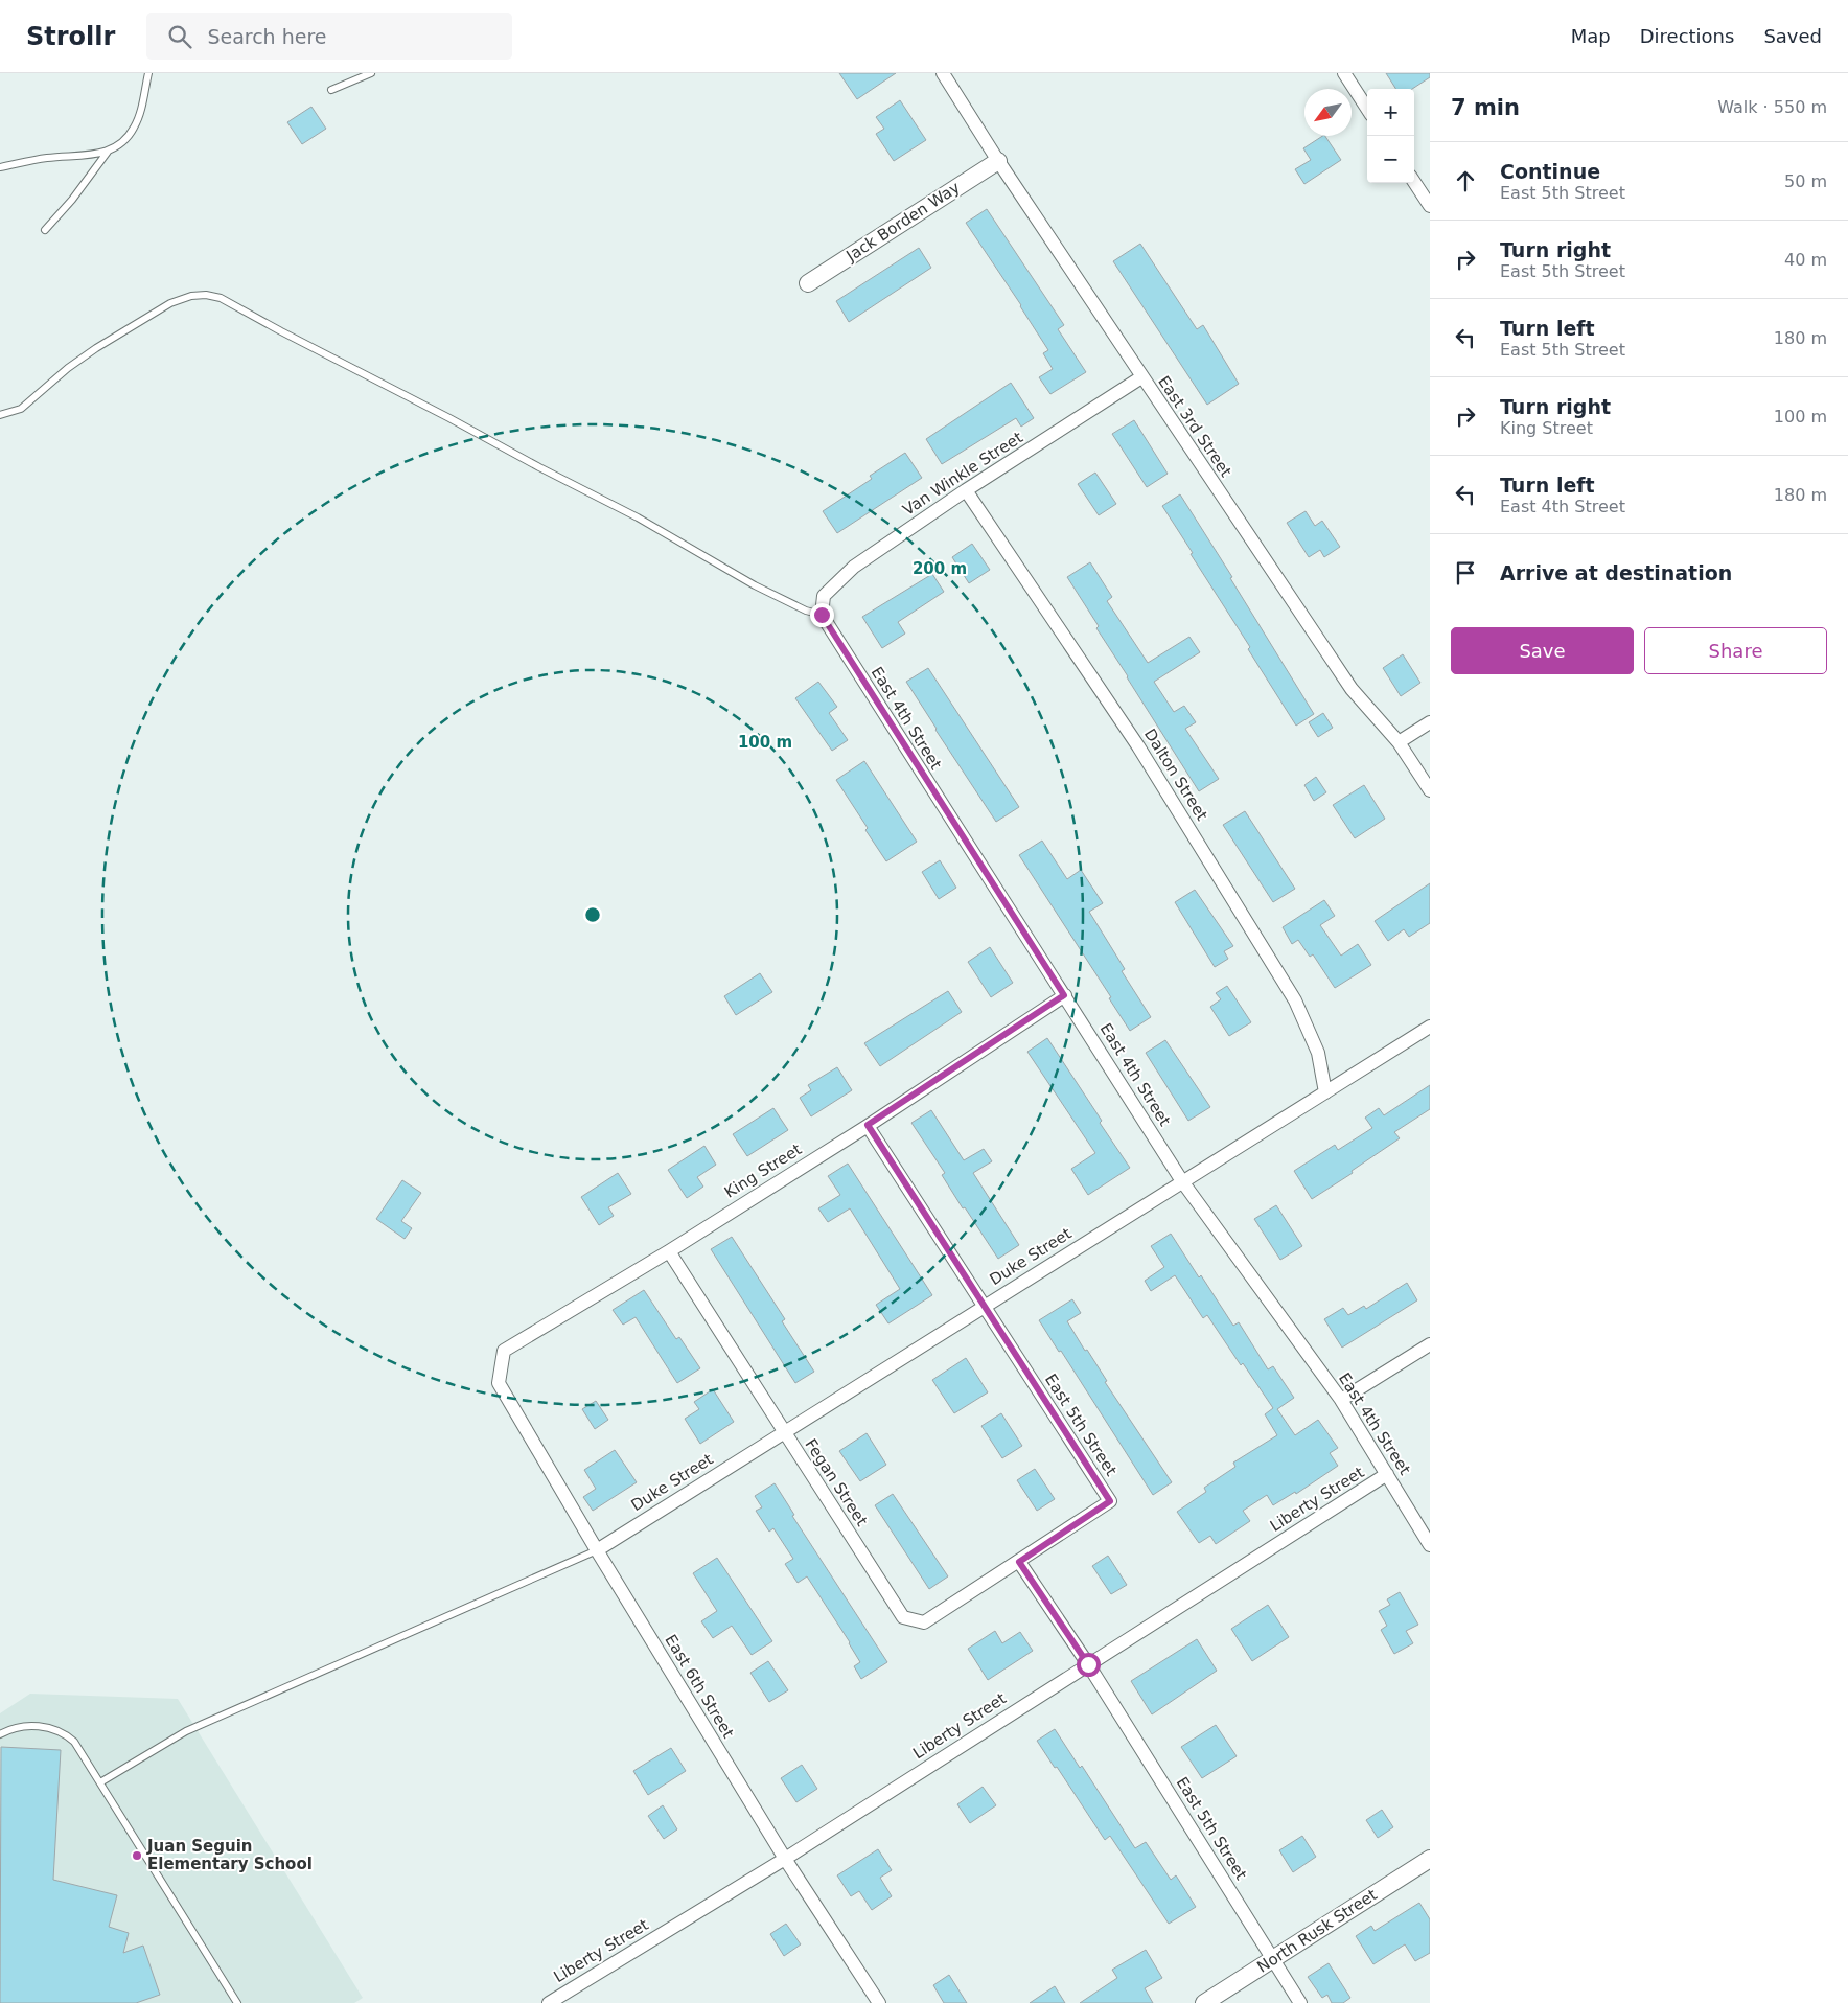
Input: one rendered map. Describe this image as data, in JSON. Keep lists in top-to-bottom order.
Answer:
{
  "streets": {
    "street": [
      "Jack Borden Way",
      "East 3rd Street",
      "Van Winkle Street",
      "East 4th Street",
      "Dalton Street",
      "King Street",
      "Duke Street",
      "East 5th Street",
      "Fegan Street",
      "Liberty Street",
      "East 6th Street",
      "North Rusk Street"
    ]
  },
  "crossings": [
    ["Jack Borden Way", "East 3rd Street"],
    ["East 3rd Street", "Van Winkle Street"],
    ["Van Winkle Street", "East 4th Street"],
    ["Van Winkle Street", "Dalton Street"],
    ["East 4th Street", "King Street"],
    ["East 4th Street", "Duke Street"],
    ["East 4th Street", "Liberty Street"],
    ["Dalton Street", "Duke Street"],
    ["King Street", "East 5th Street"],
    ["King Street", "Fegan Street"],
    ["King Street", "East 6th Street"],
    ["Duke Street", "East 5th Street"],
    ["Duke Street", "Fegan Street"],
    ["Duke Street", "East 6th Street"],
    ["East 5th Street", "Fegan Street"],
    ["East 5th Street", "Liberty Street"],
    ["East 5th Street", "North Rusk Street"],
    ["Liberty Street", "East 6th Street"]
  ],
  "places": ["Juan Seguin Elementary School"],
  "north": "bottom left",
  "page": {
    "header": "Strollr",
    "search": "Search here",
    "nav": ["Map", "Directions", "Saved"],
    "heading": ["7 min", "Walk · 550 m"],
    "map_buttons": ["+", "−"],
    "list": [
      ["Continue", "East 5th Street", "50 m"],
      ["Turn right", "East 5th Street", "40 m"],
      ["Turn left", "East 5th Street", "180 m"],
      ["Turn right", "King Street", "100 m"],
      ["Turn left", "East 4th Street", "180 m"],
      "Arrive at destination"
    ],
    "buttons": ["Save", "Share"]
  },
  "rings": ["200 m", "100 m"]
}
